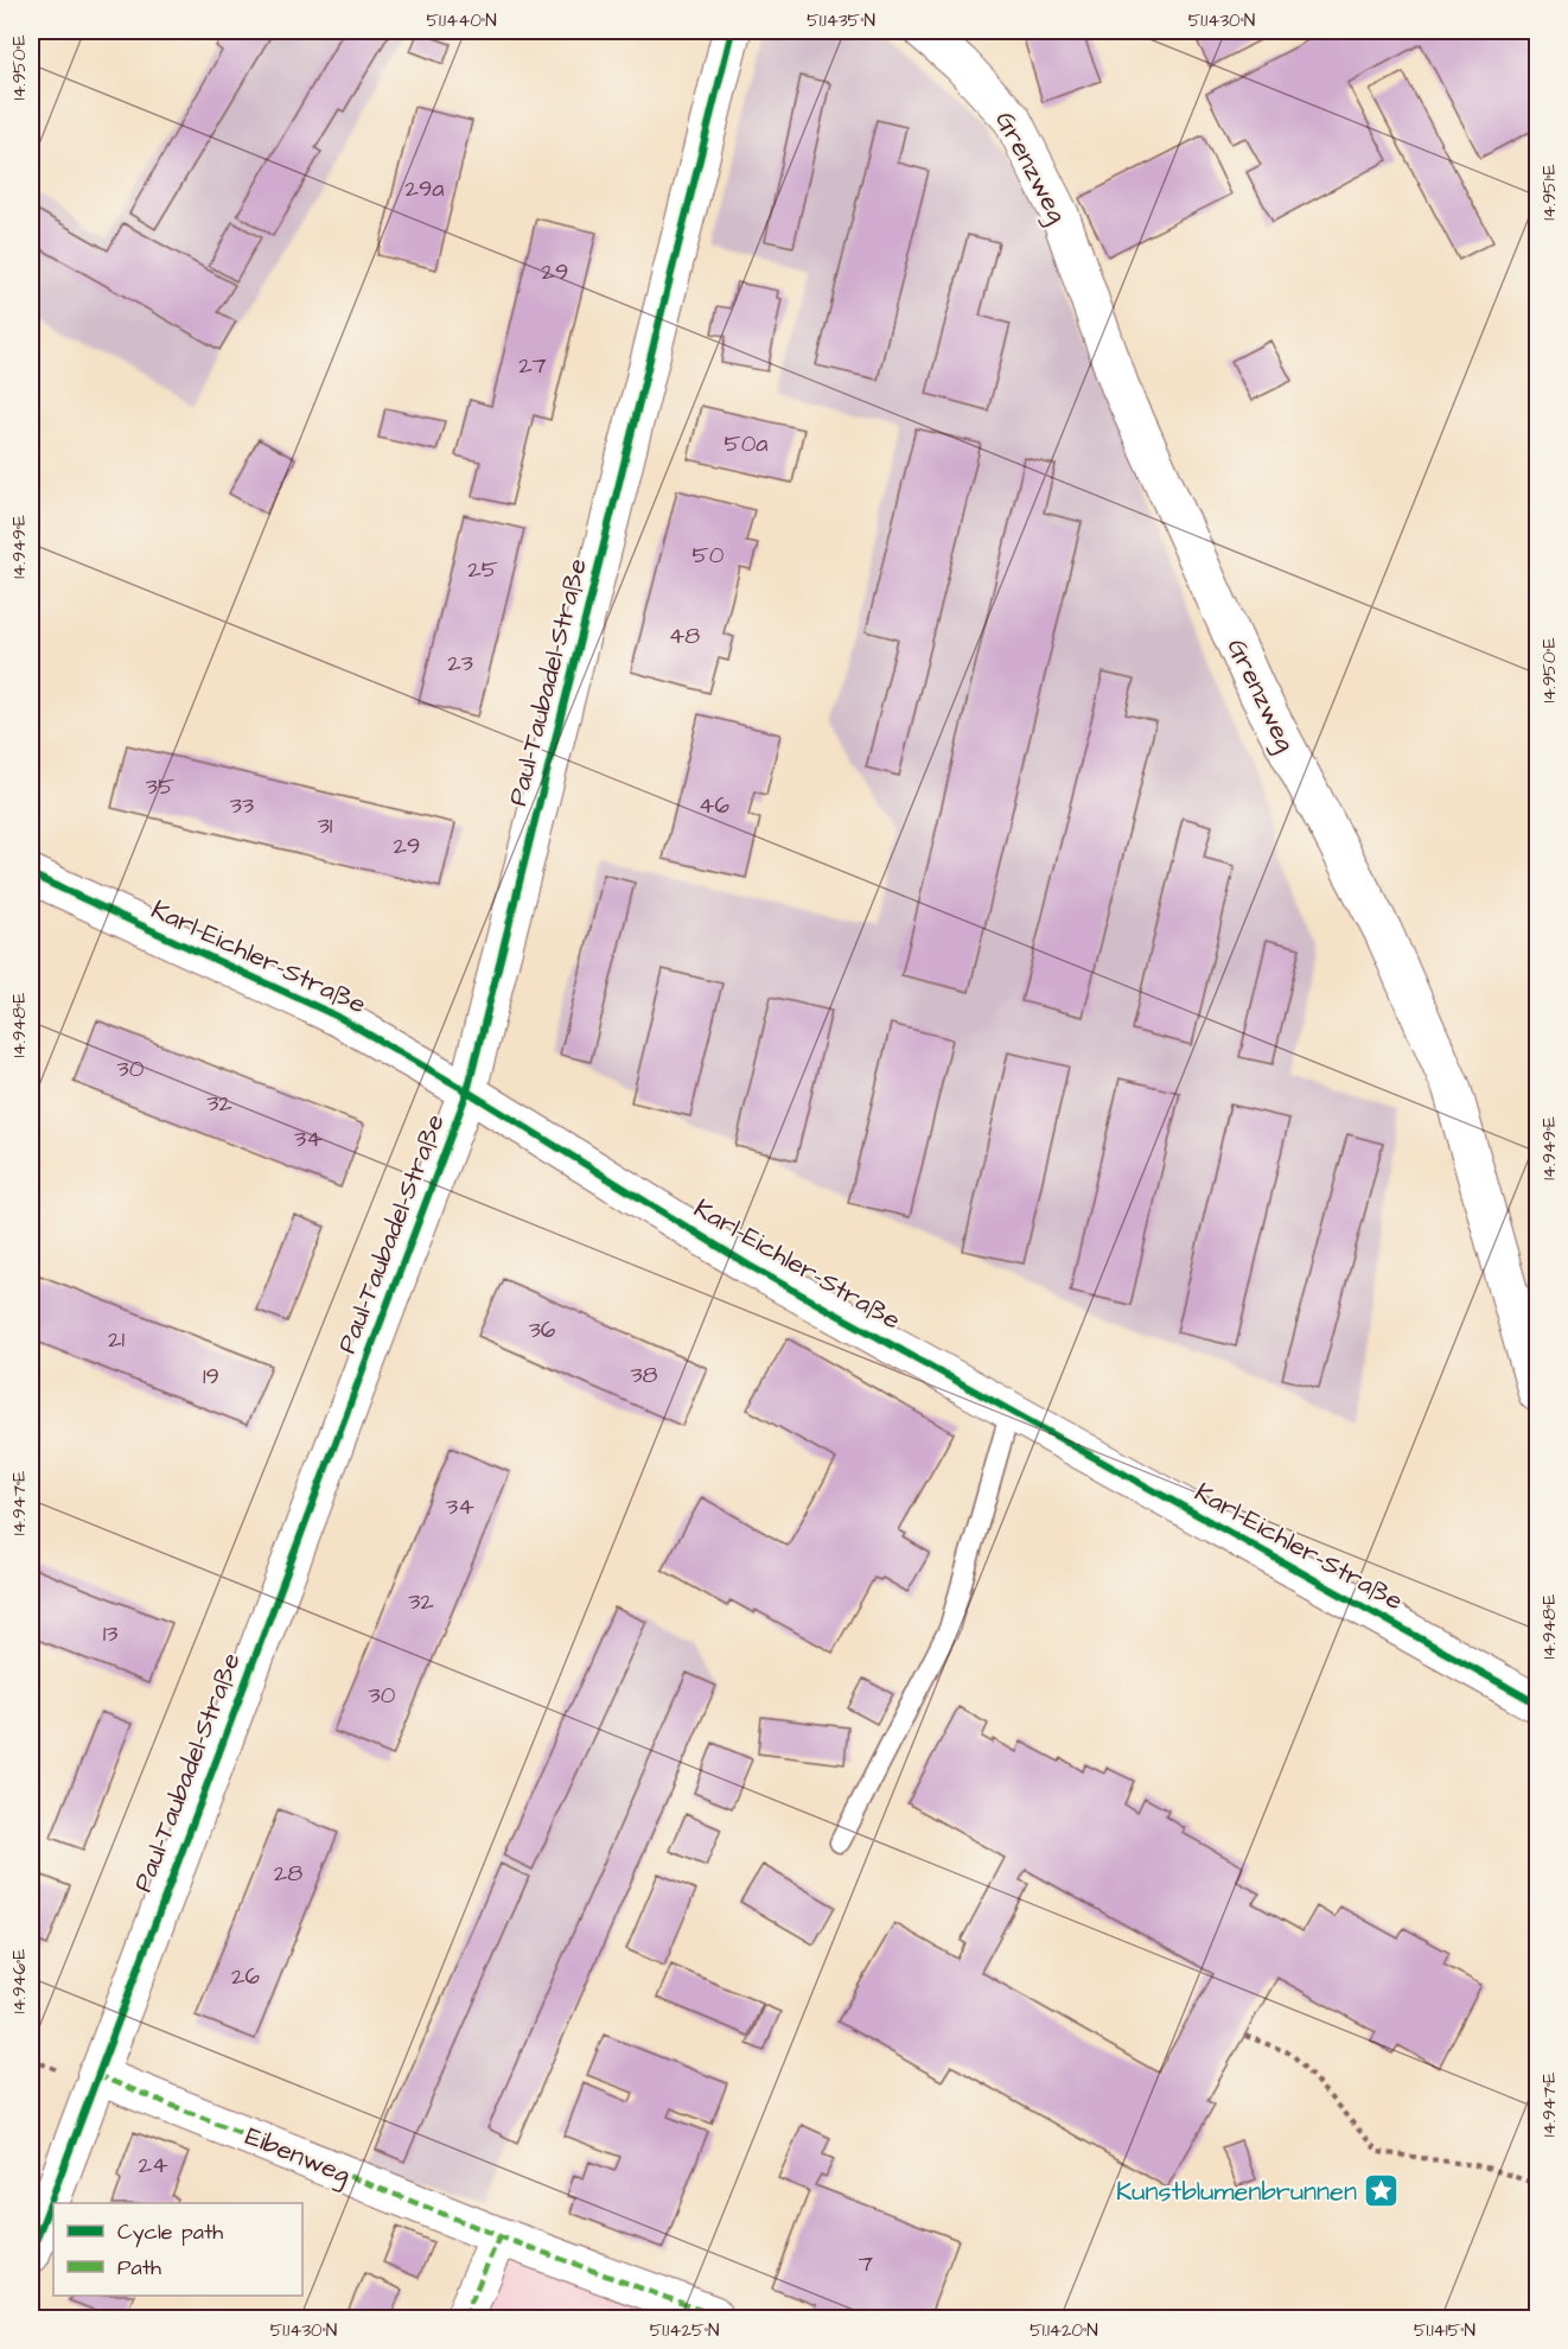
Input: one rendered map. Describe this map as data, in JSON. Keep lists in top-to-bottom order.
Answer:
{
  "streets": {
    "street": [
      "Grenzweg",
      "Paul-Taubadel-Straße",
      "Karl-Eichler-Straße",
      "Eibenweg"
    ]
  },
  "crossings": [
    ["Paul-Taubadel-Straße", "Karl-Eichler-Straße"],
    ["Paul-Taubadel-Straße", "Eibenweg"]
  ],
  "places": {
    "place": ["Kunstblumenbrunnen"]
  },
  "house_numbers": [
    "29a",
    "29",
    "27",
    "50a",
    "50",
    "25",
    "48",
    "23",
    "35",
    "33",
    "46",
    "31",
    "29",
    "30",
    "32",
    "34",
    "36",
    "21",
    "38",
    "19",
    "34",
    "32",
    "13",
    "30",
    "28",
    "26",
    "24",
    "7"
  ],
  "legend": ["Cycle path", "Path"],
  "coordinates": [
    "51.1440°N",
    "51.1435°N",
    "51.1430°N",
    "14.950°E",
    "14.951°E",
    "14.949°E",
    "14.948°E",
    "14.947°E",
    "14.946°E",
    "51.1425°N",
    "51.1420°N",
    "51.1415°N"
  ]
}
